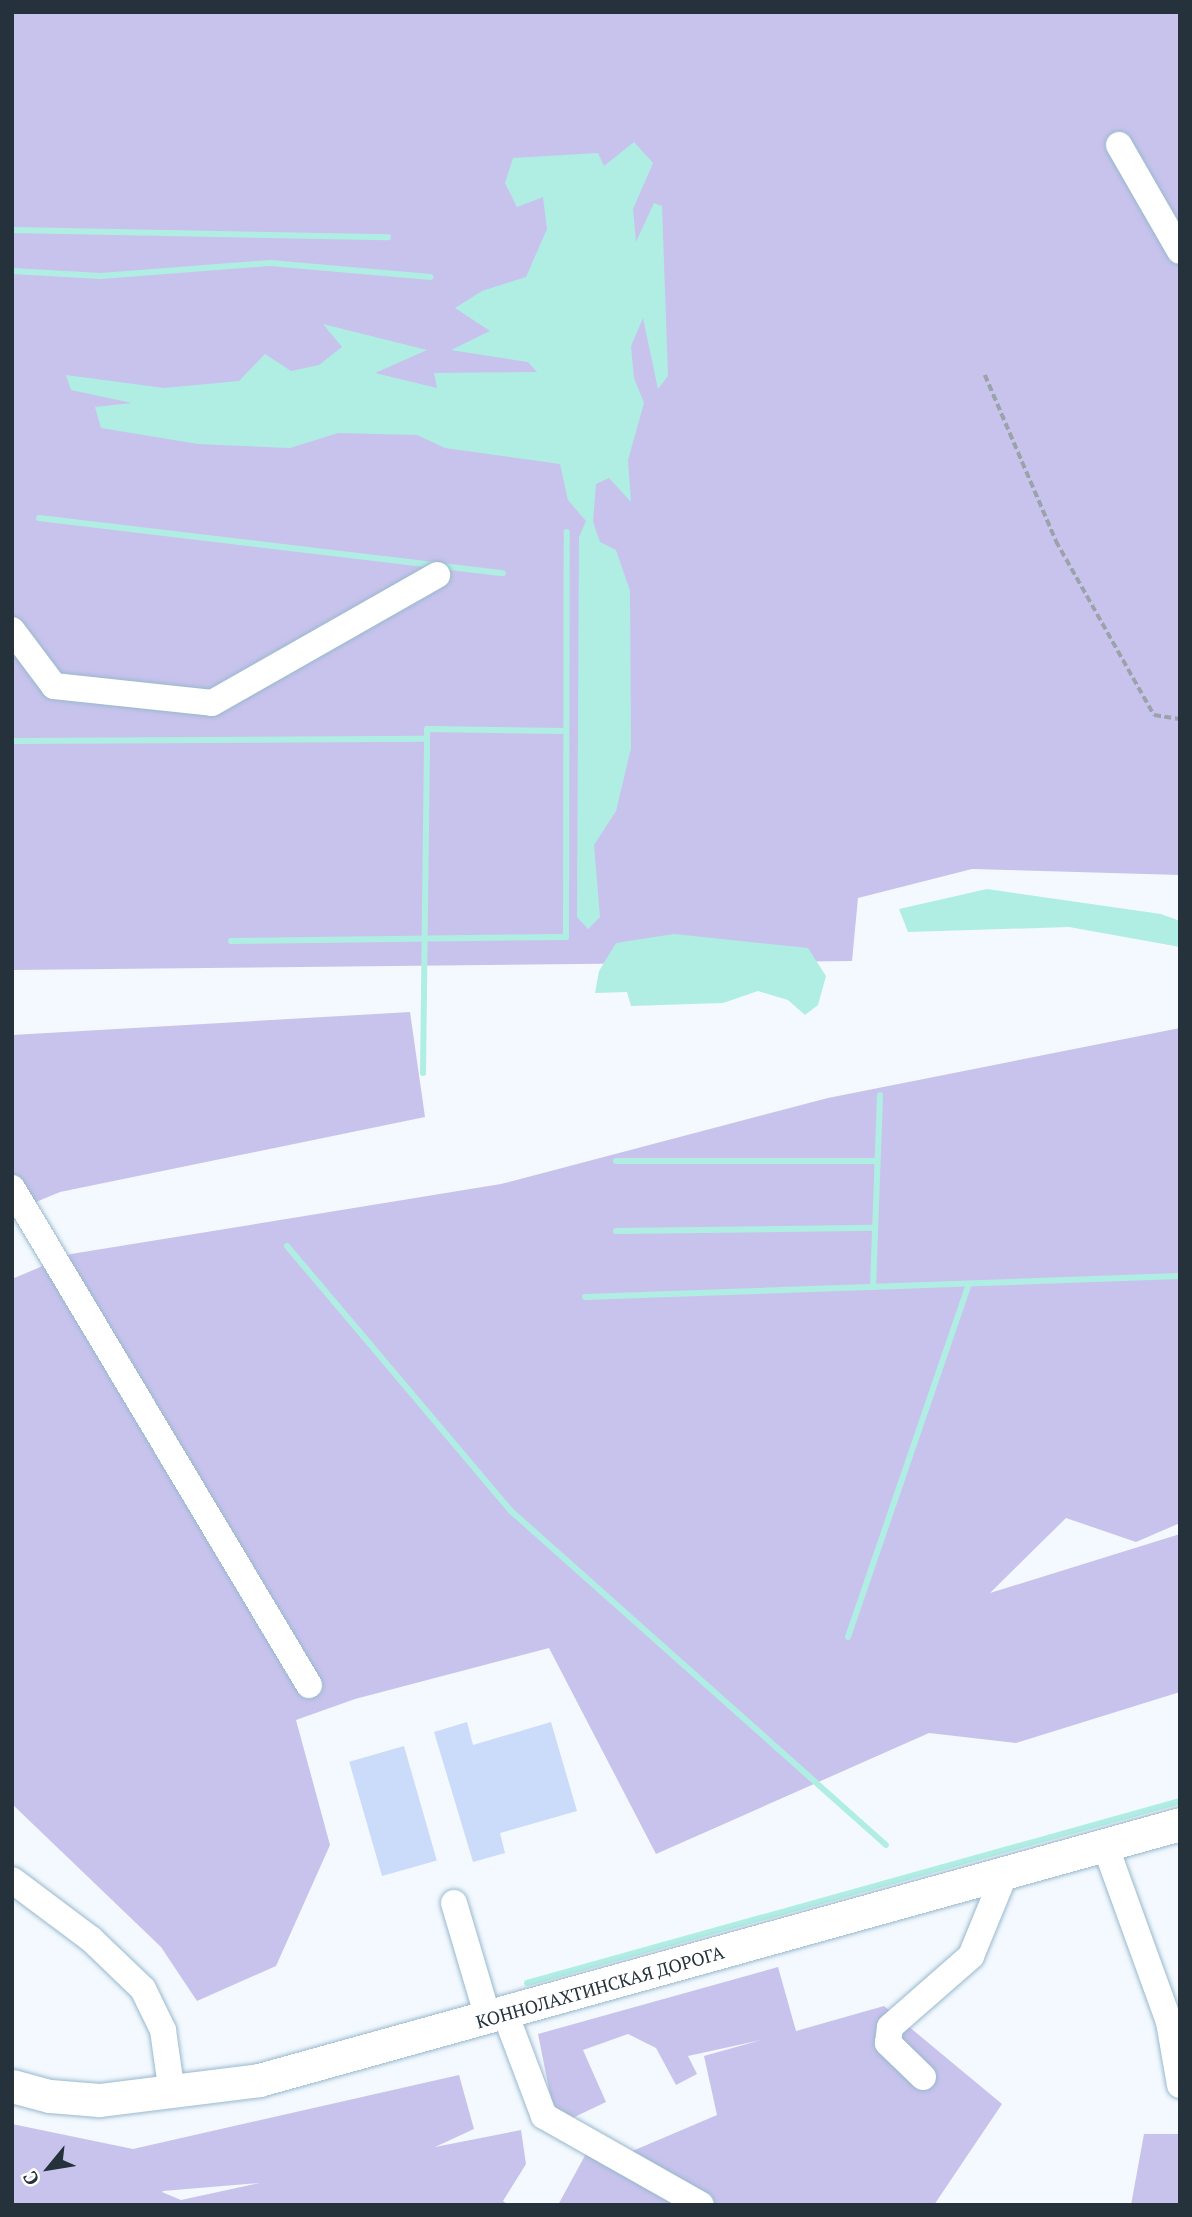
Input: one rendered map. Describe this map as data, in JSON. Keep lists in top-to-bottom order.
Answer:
{
  "streets": {
    "main road": ["КОННОЛАХТИНСКАЯ ДОРОГА"]
  },
  "north": "bottom left"
}
